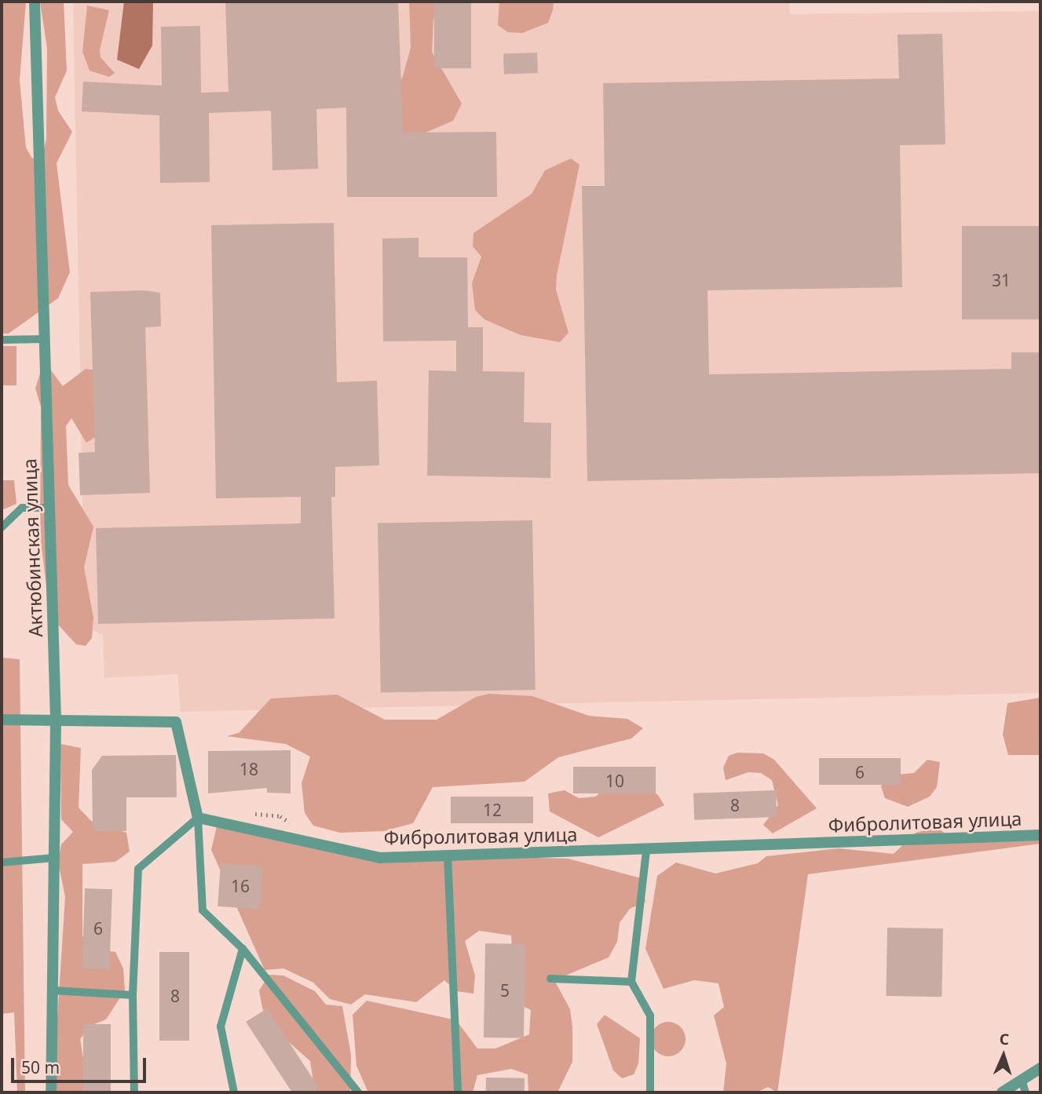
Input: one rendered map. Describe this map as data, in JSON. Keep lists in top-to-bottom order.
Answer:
{
  "streets": {
    "street": ["Актюбинская улица", "Фибролитовая улица"]
  },
  "house_numbers": [
    "31",
    "18",
    "6",
    "10",
    "8",
    "12",
    "16",
    "6",
    "5",
    "8"
  ],
  "scale_bar": "50 m",
  "north": "top"
}
